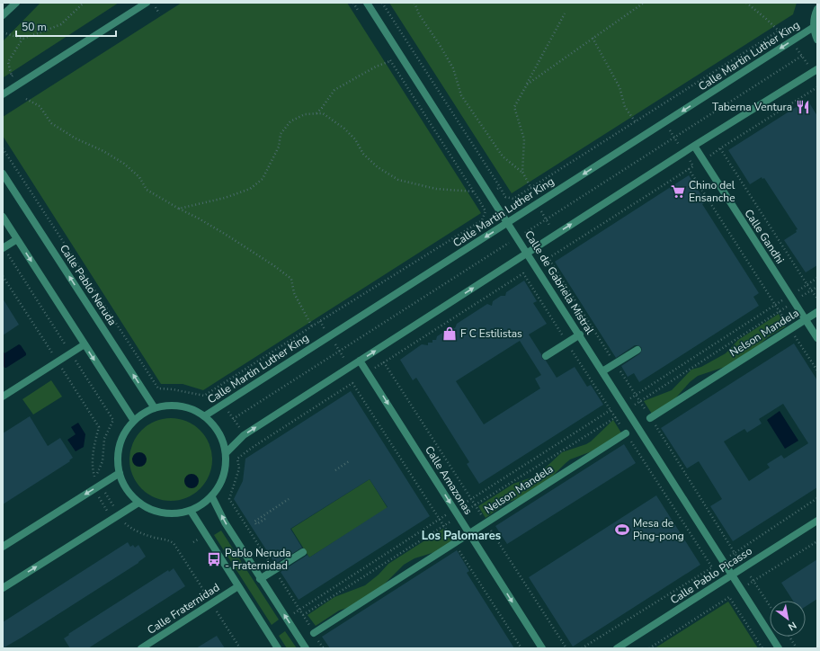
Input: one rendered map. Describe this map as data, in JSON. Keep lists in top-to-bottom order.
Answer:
{
  "streets": {
    "street": [
      "Calle Martin Luther King",
      "Calle Gandhi",
      "Calle de Gabriela Mistral",
      "Calle Pablo Neruda",
      "Nelson Mandela",
      "Calle Amazonas",
      "Calle Pablo Picasso",
      "Calle Fraternidad"
    ]
  },
  "crossings": [
    ["Calle Martin Luther King", "Calle de Gabriela Mistral"],
    ["Calle Martin Luther King", "Calle Pablo Neruda"],
    ["Calle Gandhi", "Nelson Mandela"],
    ["Calle de Gabriela Mistral", "Calle Pablo Picasso"],
    ["Nelson Mandela", "Calle Amazonas"]
  ],
  "one_way": ["Calle Amazonas"],
  "districts": ["Los Palomares"],
  "places": {
    "restaurant": ["Taberna Ventura"],
    "supermarket": ["Chino del Ensanche"],
    "shop": ["F C Estilistas"],
    "sports": ["Mesa de Ping-pong"],
    "bus stop": ["Pablo Neruda - Fraternidad"]
  },
  "scale_bar": "50 m",
  "north": "bottom right"
}
